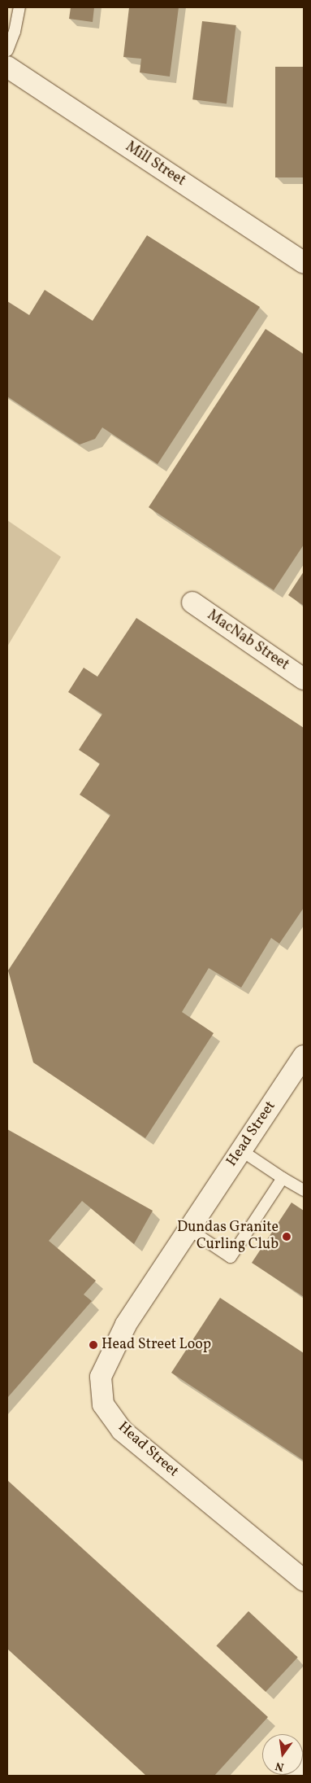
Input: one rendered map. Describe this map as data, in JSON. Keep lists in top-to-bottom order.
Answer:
{
  "streets": {
    "street": ["Mill Street", "MacNab Street", "Head Street"]
  },
  "places": ["Dundas Granite Curling Club", "Head Street Loop"],
  "north": "bottom"
}
